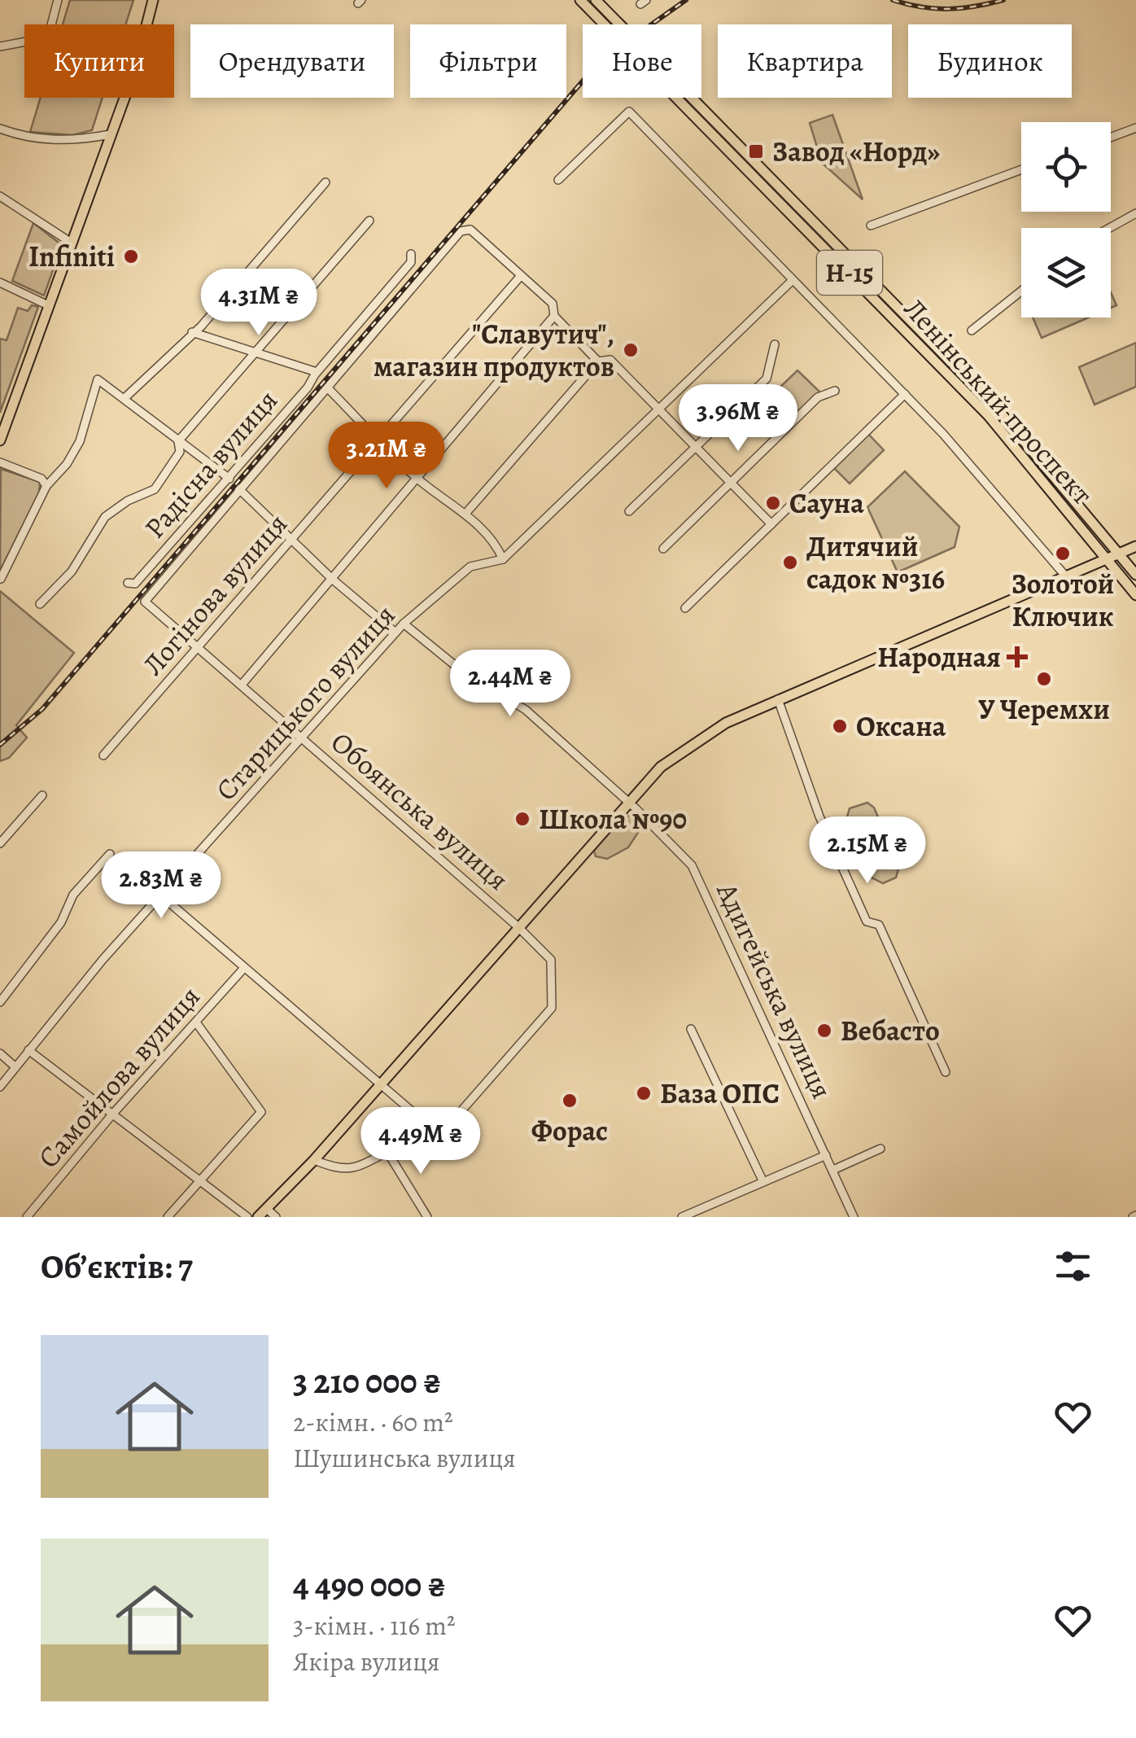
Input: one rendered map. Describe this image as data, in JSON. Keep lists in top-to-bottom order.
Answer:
{
  "streets": {
    "main road": ["Н-15", "Ленінський проспект"],
    "street": [
      "Радісна вулиця",
      "Логінова вулиця",
      "Старицького вулиця",
      "Обоянська вулиця",
      "Адигейська вулиця",
      "Самойлова вулиця"
    ]
  },
  "crossings": [
    ["Радісна вулиця", "Логінова вулиця"],
    ["Радісна вулиця", "Обоянська вулиця"],
    ["Логінова вулиця", "Обоянська вулиця"],
    ["Старицького вулиця", "Обоянська вулиця"],
    ["Старицького вулиця", "Адигейська вулиця"]
  ],
  "places": {
    "transit": ["Завод «Норд»"],
    "other": [
      "Infiniti",
      "\"Славутич\", магазин продуктов",
      "Сауна",
      "Золотой Ключик",
      "Дитячий садок №316",
      "У Черемхи",
      "Оксана",
      "Школа №90",
      "Вебасто",
      "База ОПС",
      "Форас"
    ],
    "health": ["Народная"]
  },
  "page": {
    "chip": [
      "Купити",
      "Орендувати",
      "Фільтри",
      "Нове",
      "Квартира",
      "Будинок"
    ],
    "price": [
      "4.31M ₴",
      "3.96M ₴",
      "3.21M ₴",
      "2.44M ₴",
      "2.15M ₴",
      "2.83M ₴",
      "4.49M ₴"
    ],
    "heading": "Об’єктів: 7",
    "list": [
      {
        "name": "3 210 000 ₴",
        "note": "2-кімн. · 60 m² · Шушинська вулиця"
      },
      {
        "name": "4 490 000 ₴",
        "note": "3-кімн. · 116 m² · Якіра вулиця"
      }
    ]
  }
}
